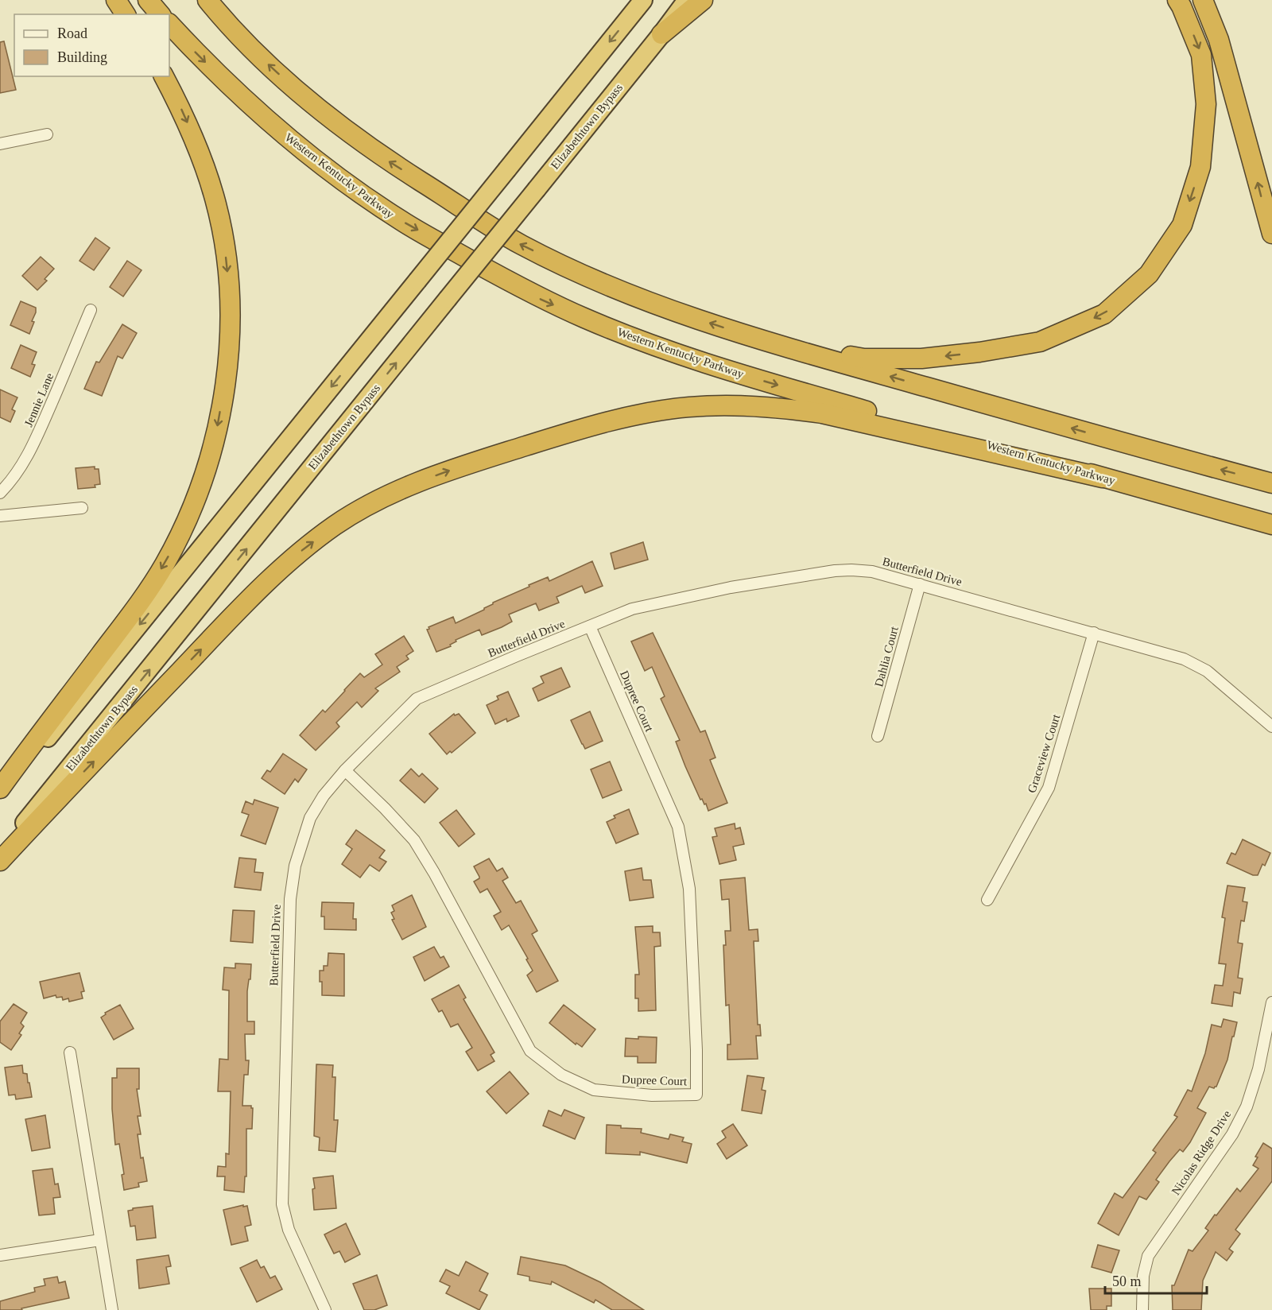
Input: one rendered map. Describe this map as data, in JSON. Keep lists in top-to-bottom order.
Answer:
{
  "streets": {
    "highway": ["Elizabethtown Bypass", "Western Kentucky Parkway"],
    "street": [
      "Jennie Lane",
      "Butterfield Drive",
      "Dahlia Court",
      "Dupree Court",
      "Graceview Court",
      "Nicolas Ridge Drive"
    ]
  },
  "crossings": [
    ["Butterfield Drive", "Dahlia Court"],
    ["Butterfield Drive", "Dupree Court"],
    ["Butterfield Drive", "Graceview Court"]
  ],
  "legend": ["Road", "Building"],
  "scale_bar": "50 m"
}
